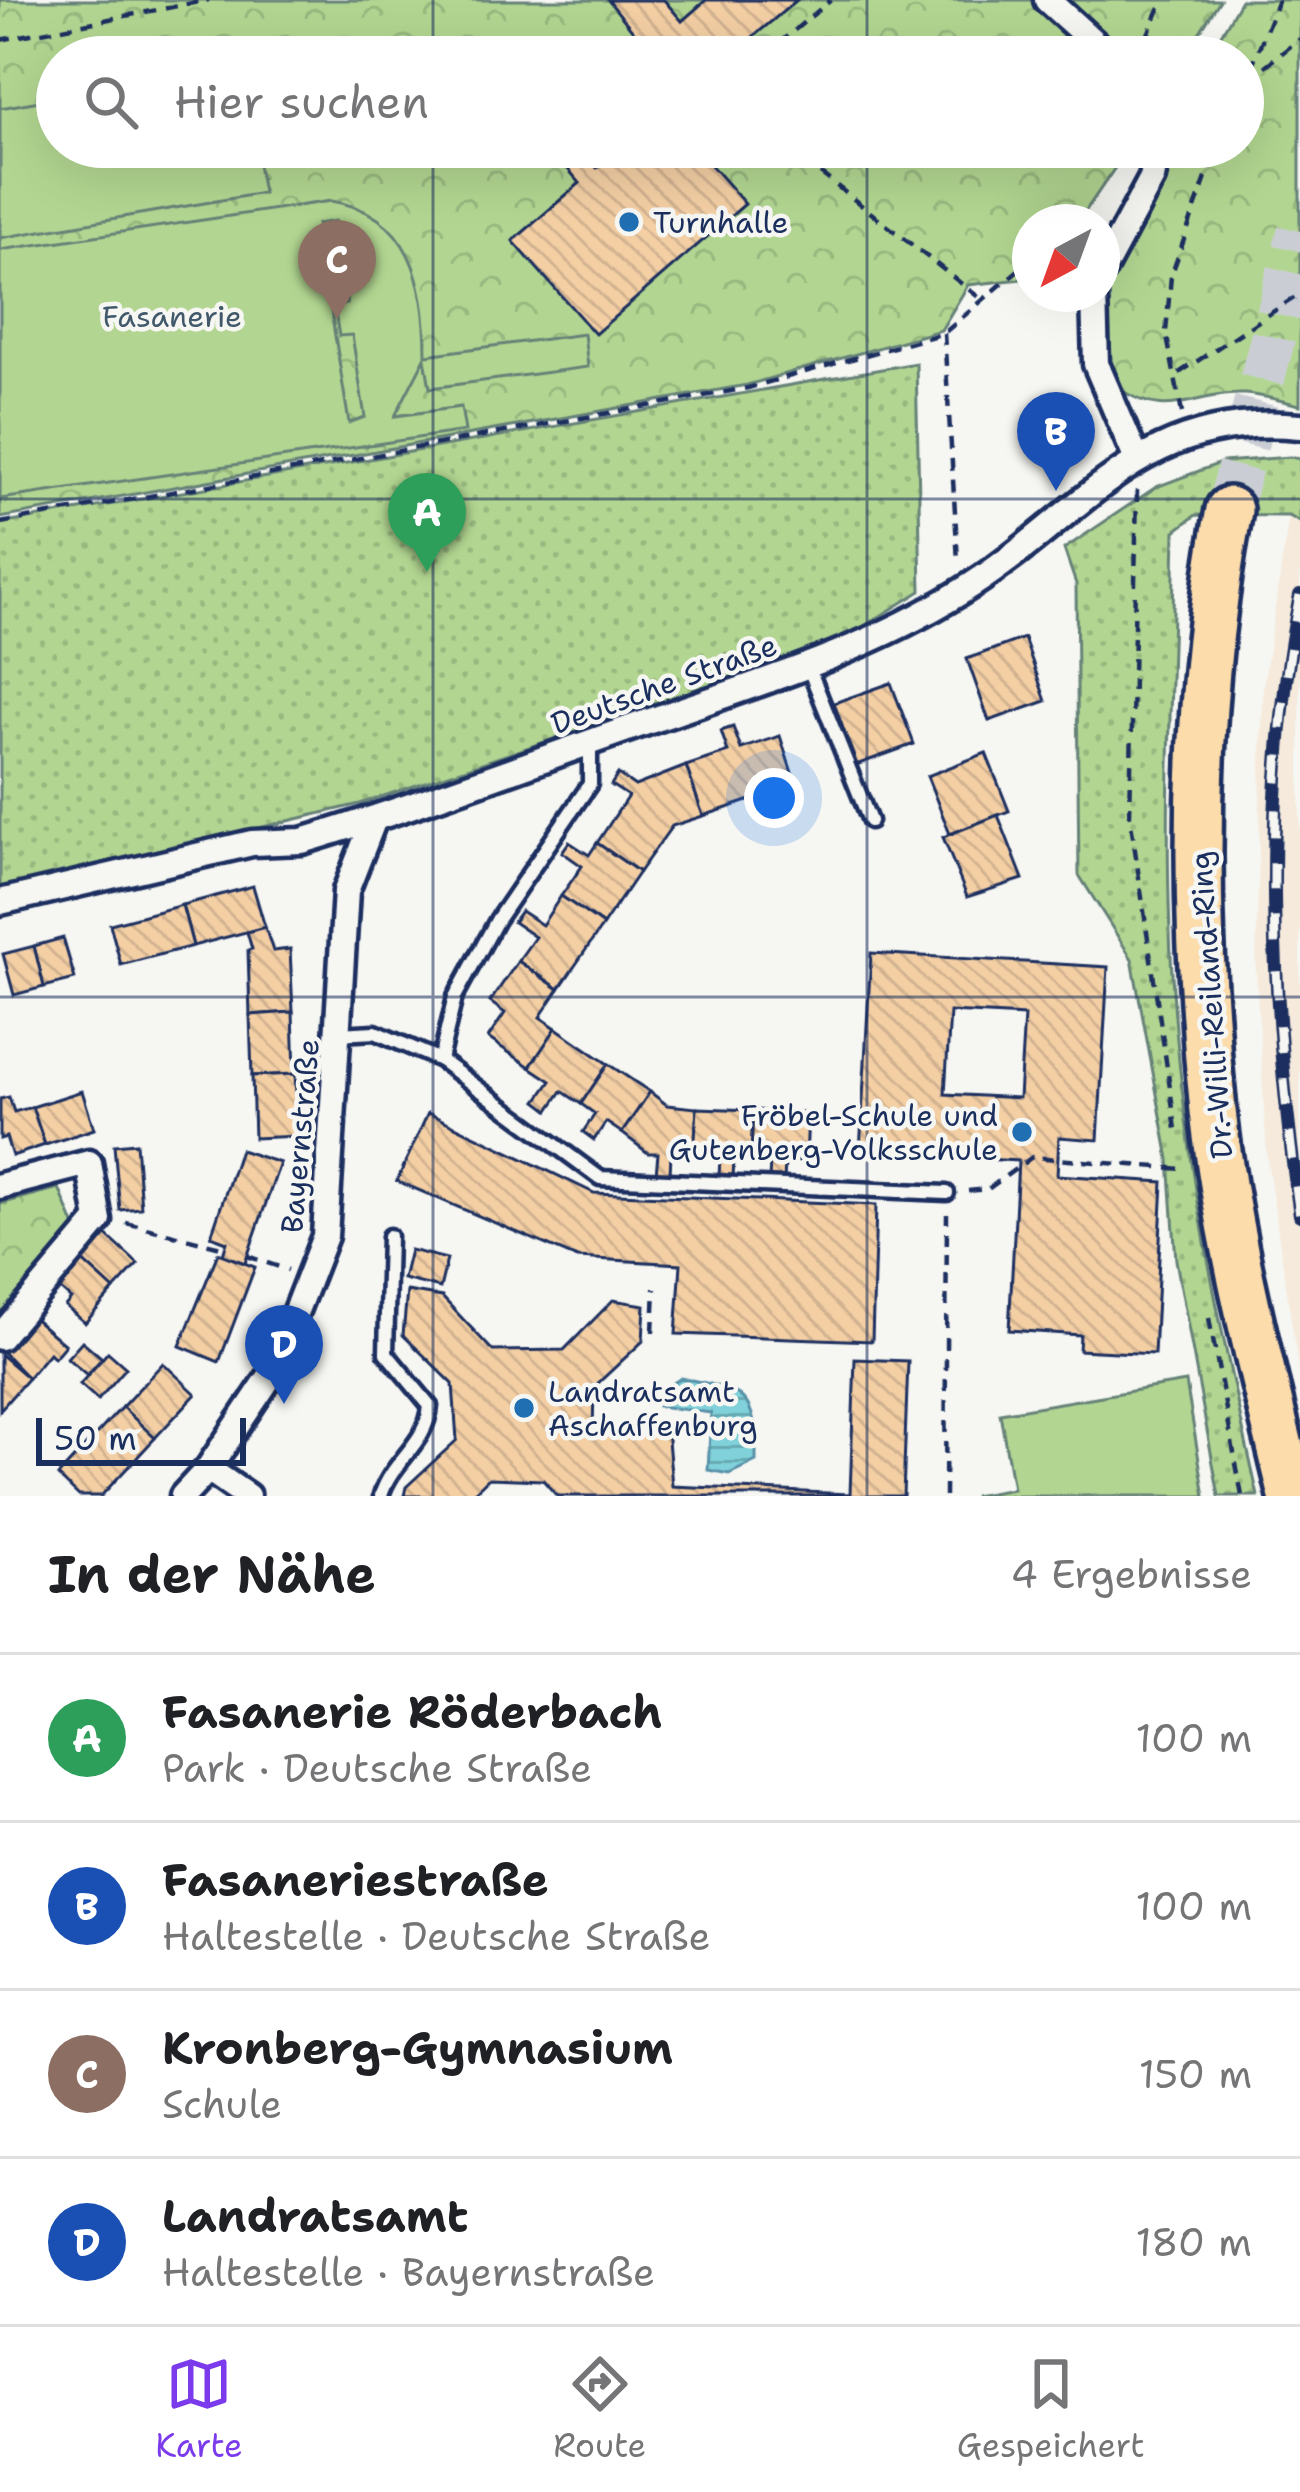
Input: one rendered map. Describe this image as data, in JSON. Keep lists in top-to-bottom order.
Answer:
{
  "streets": {
    "highway": ["Dr.-Willi-Reiland-Ring"],
    "street": ["Deutsche Straße", "Bayernstraße"]
  },
  "crossings": [
    ["Deutsche Straße", "Bayernstraße"]
  ],
  "parks": ["Fasanerie"],
  "places": ["Turnhalle", "Fröbel-Schule und Gutenberg-Volksschule", "Landratsamt Aschaffenburg"],
  "scale_bar": "50 m",
  "north": "bottom left",
  "page": {
    "search": "Hier suchen",
    "pins": [
      "C",
      "B",
      "A",
      "D"
    ],
    "scale": "50 m",
    "heading": ["In der Nähe", "4 Ergebnisse"],
    "list": [
      {
        "mark": "A",
        "name": "Fasanerie Röderbach",
        "note": "Park · Deutsche Straße",
        "value": "100 m"
      },
      {
        "mark": "B",
        "name": "Fasaneriestraße",
        "note": "Haltestelle · Deutsche Straße",
        "value": "100 m"
      },
      {
        "mark": "C",
        "name": "Kronberg-Gymnasium",
        "note": "Schule",
        "value": "150 m"
      },
      {
        "mark": "D",
        "name": "Landratsamt",
        "note": "Haltestelle · Bayernstraße",
        "value": "180 m"
      }
    ],
    "nav": ["Karte", "Route", "Gespeichert"]
  }
}
